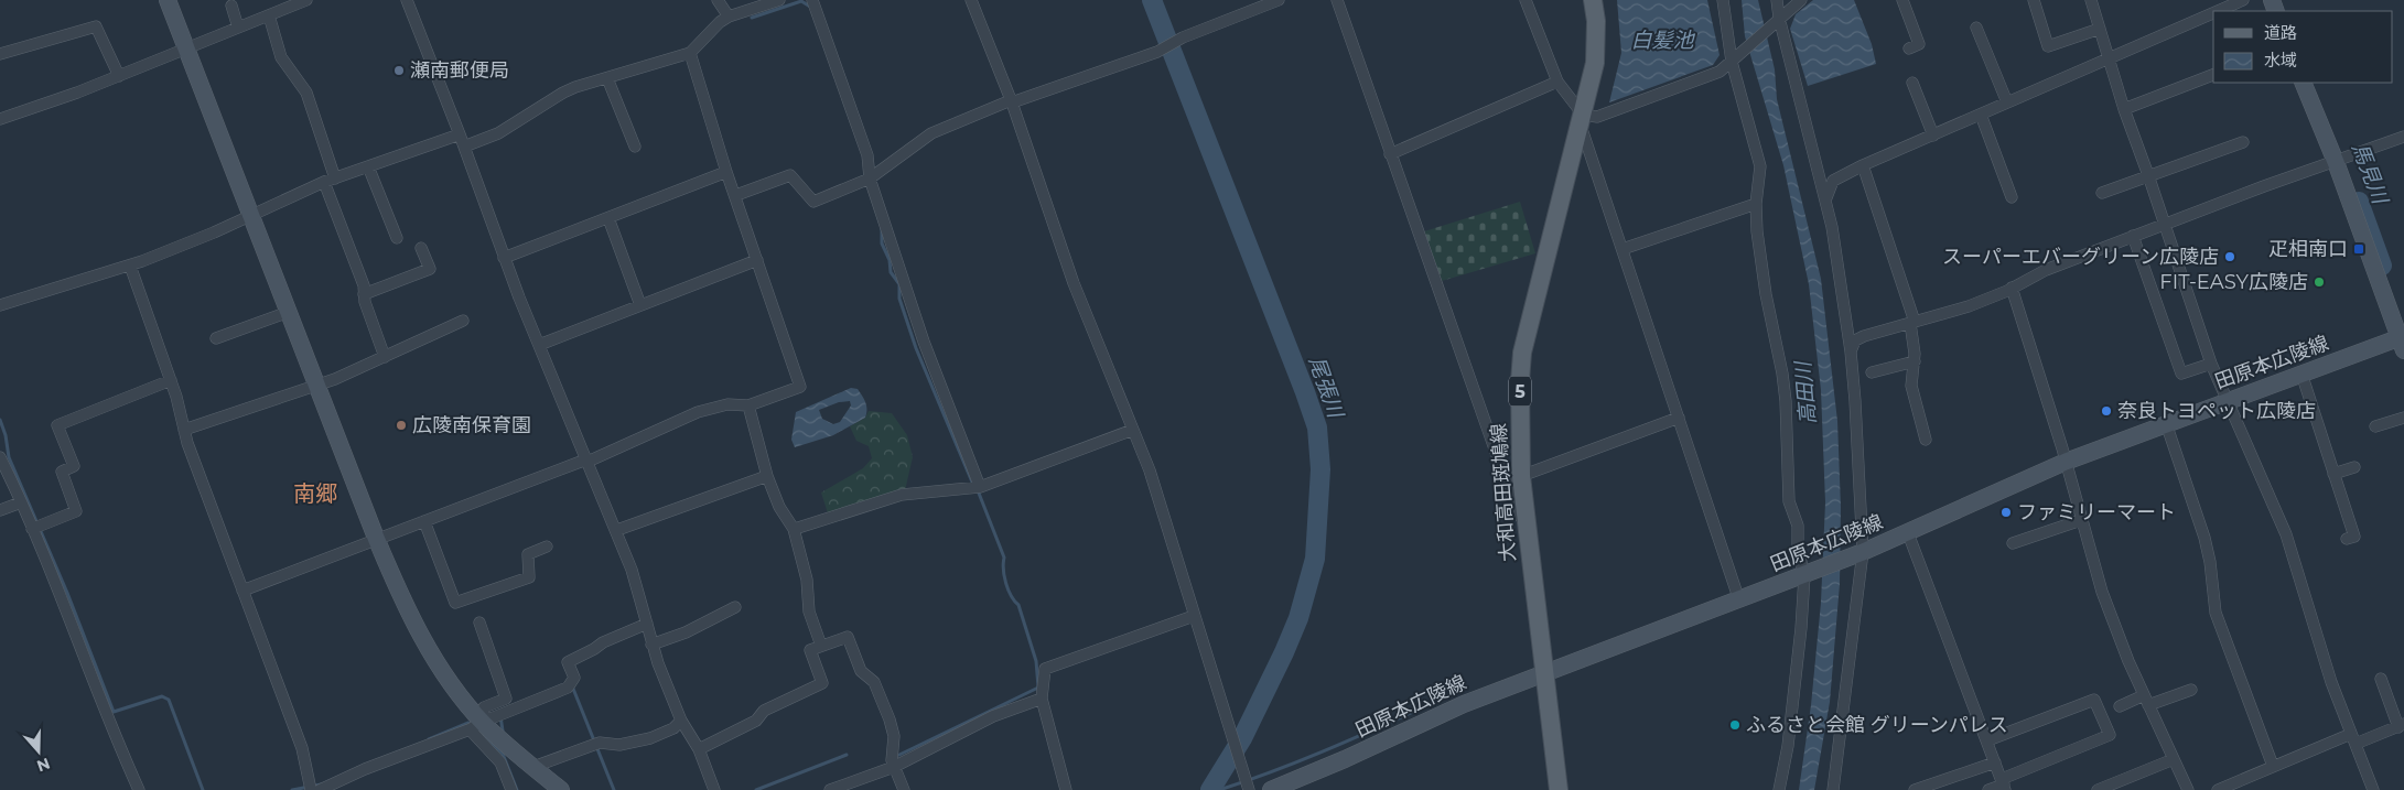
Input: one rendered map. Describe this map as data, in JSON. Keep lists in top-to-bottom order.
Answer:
{
  "streets": {
    "main road": ["田原本広陵線", "5", "大和高田斑鳩線"]
  },
  "crossings": [
    ["田原本広陵線", "大和高田斑鳩線"]
  ],
  "districts": ["南郷"],
  "water": [
    "白髪池",
    "馬見川",
    "尾張川",
    "高田川"
  ],
  "places": {
    "other": [
      "瀬南郵便局",
      "スーパーエバーグリーン広陵店",
      "FIT-EASY広陵店",
      "奈良トヨペット広陵店",
      "広陵南保育園",
      "ファミリーマート",
      "ふるさと会館 グリーンパレス"
    ],
    "transit": ["疋相南口"]
  },
  "legend": ["道路", "水域"],
  "north": "bottom"
}
